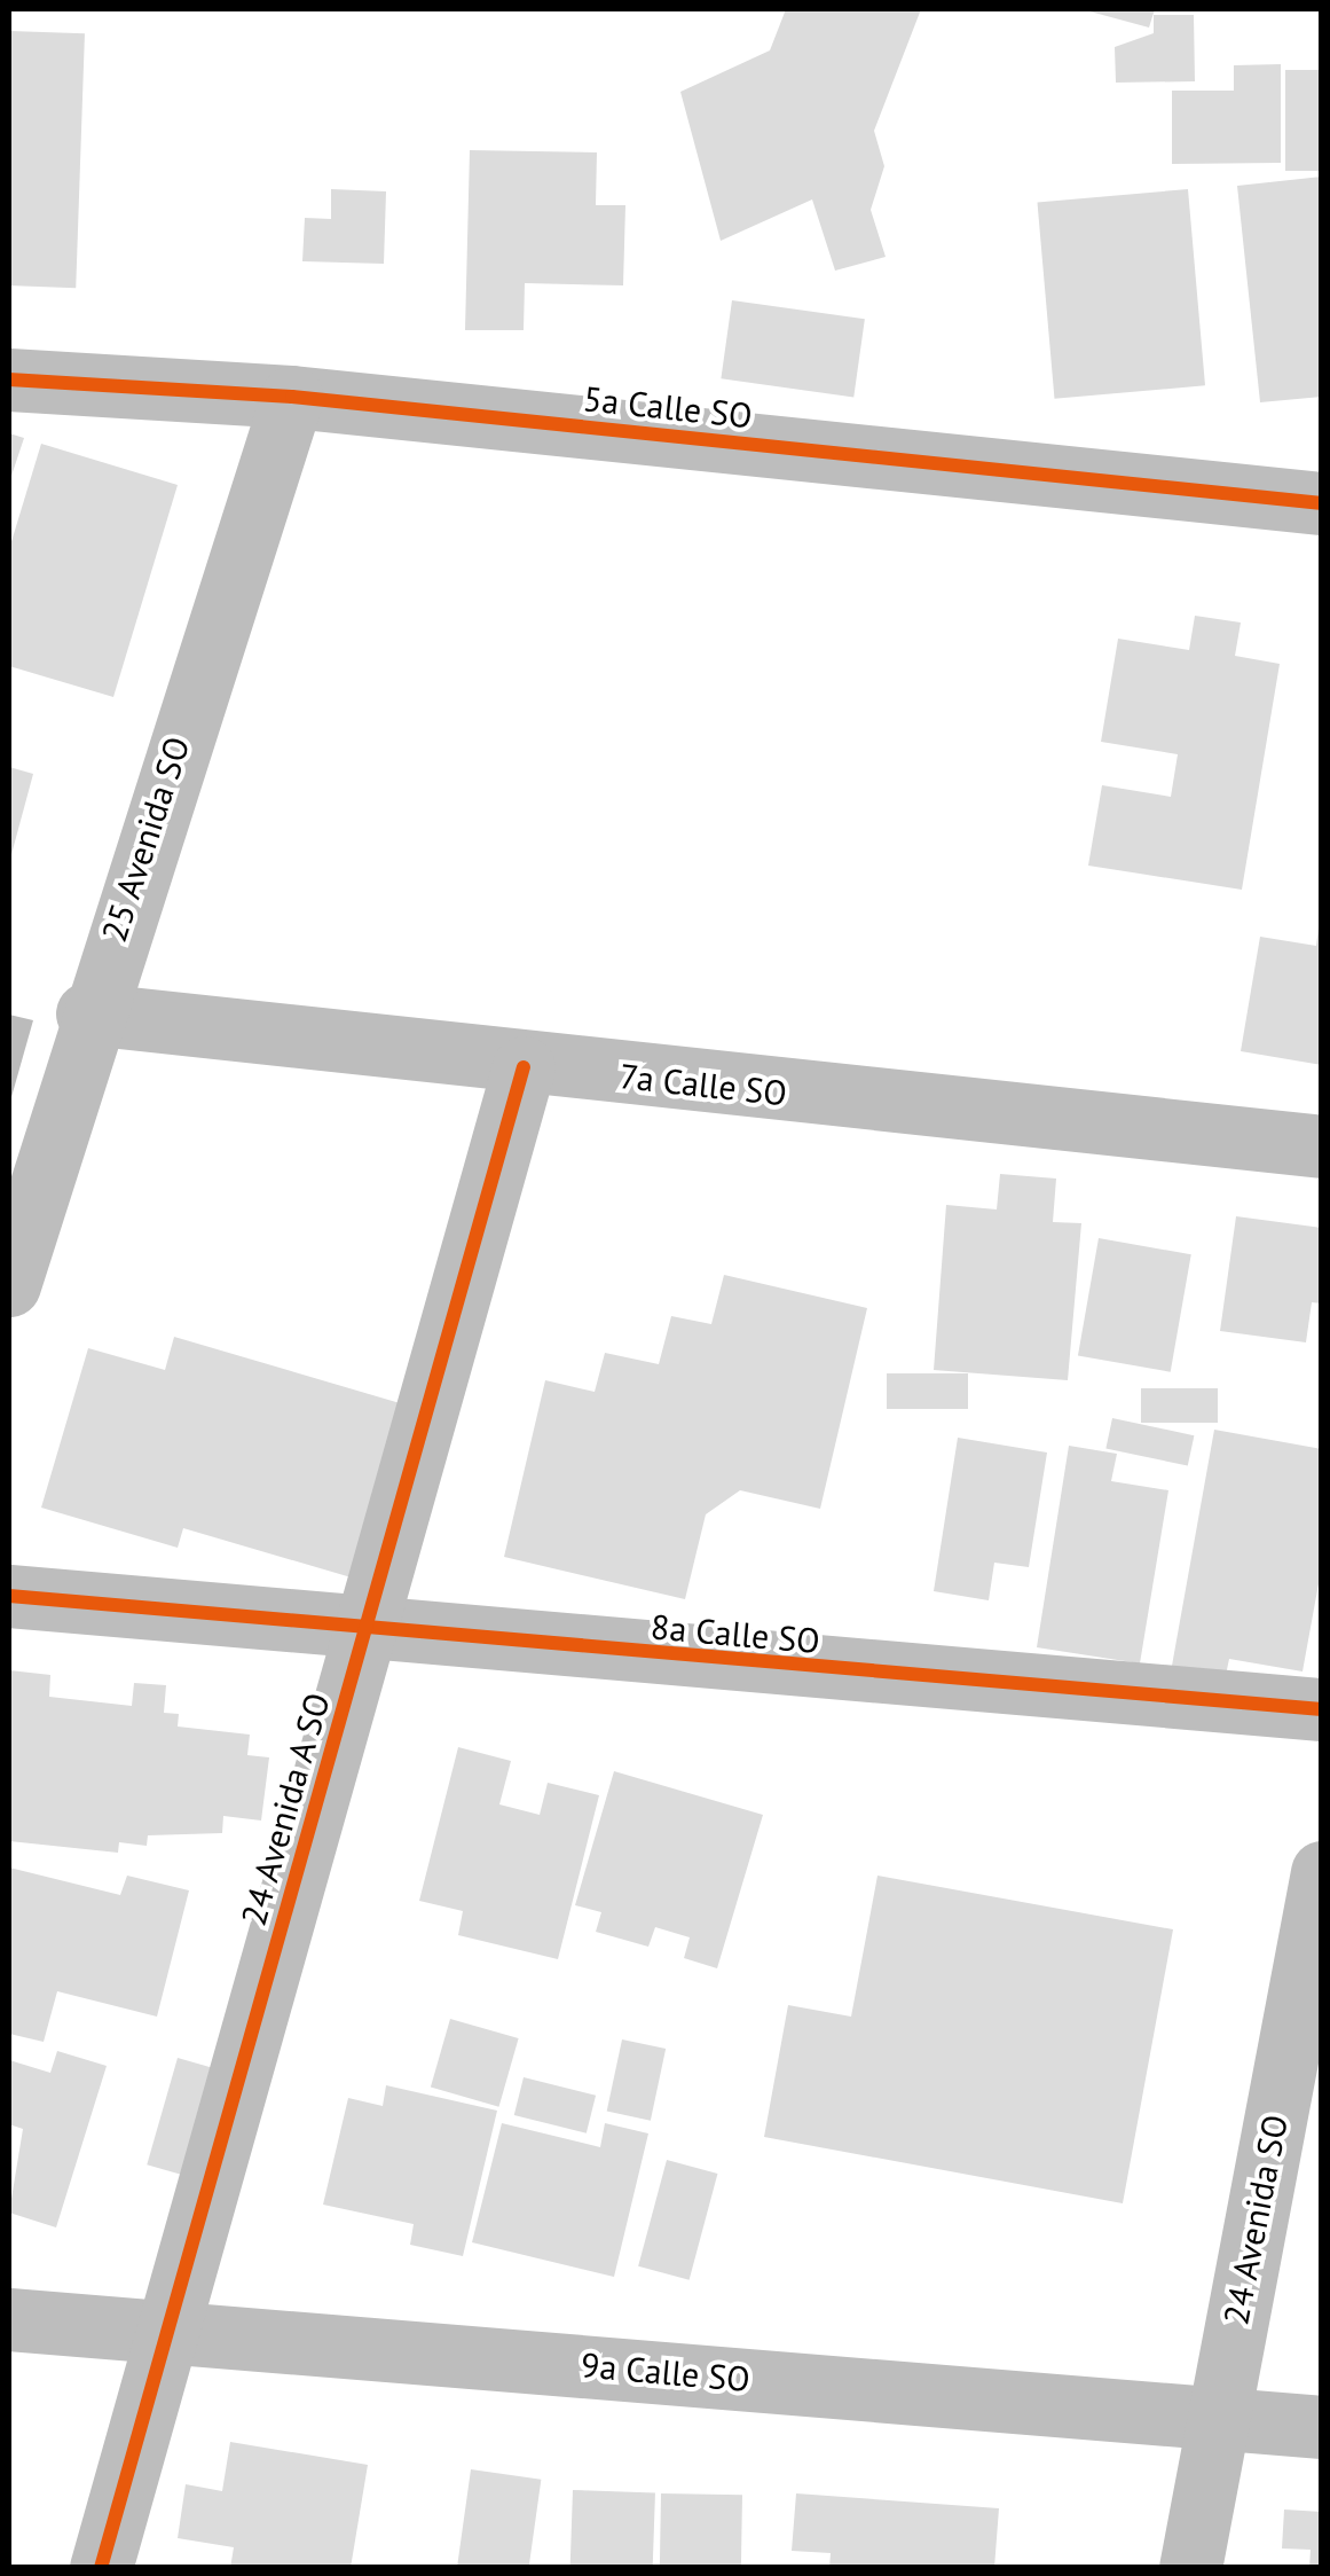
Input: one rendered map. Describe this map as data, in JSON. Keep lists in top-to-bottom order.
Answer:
{
  "streets": {
    "street": [
      "5a Calle SO",
      "25 Avenida SO",
      "7a Calle SO",
      "8a Calle SO",
      "24 Avenida A SO",
      "24 Avenida SO",
      "9a Calle SO"
    ]
  },
  "crossings": [
    ["5a Calle SO", "25 Avenida SO"],
    ["25 Avenida SO", "7a Calle SO"],
    ["7a Calle SO", "24 Avenida A SO"],
    ["8a Calle SO", "24 Avenida A SO"],
    ["24 Avenida A SO", "9a Calle SO"],
    ["24 Avenida SO", "9a Calle SO"]
  ]
}
